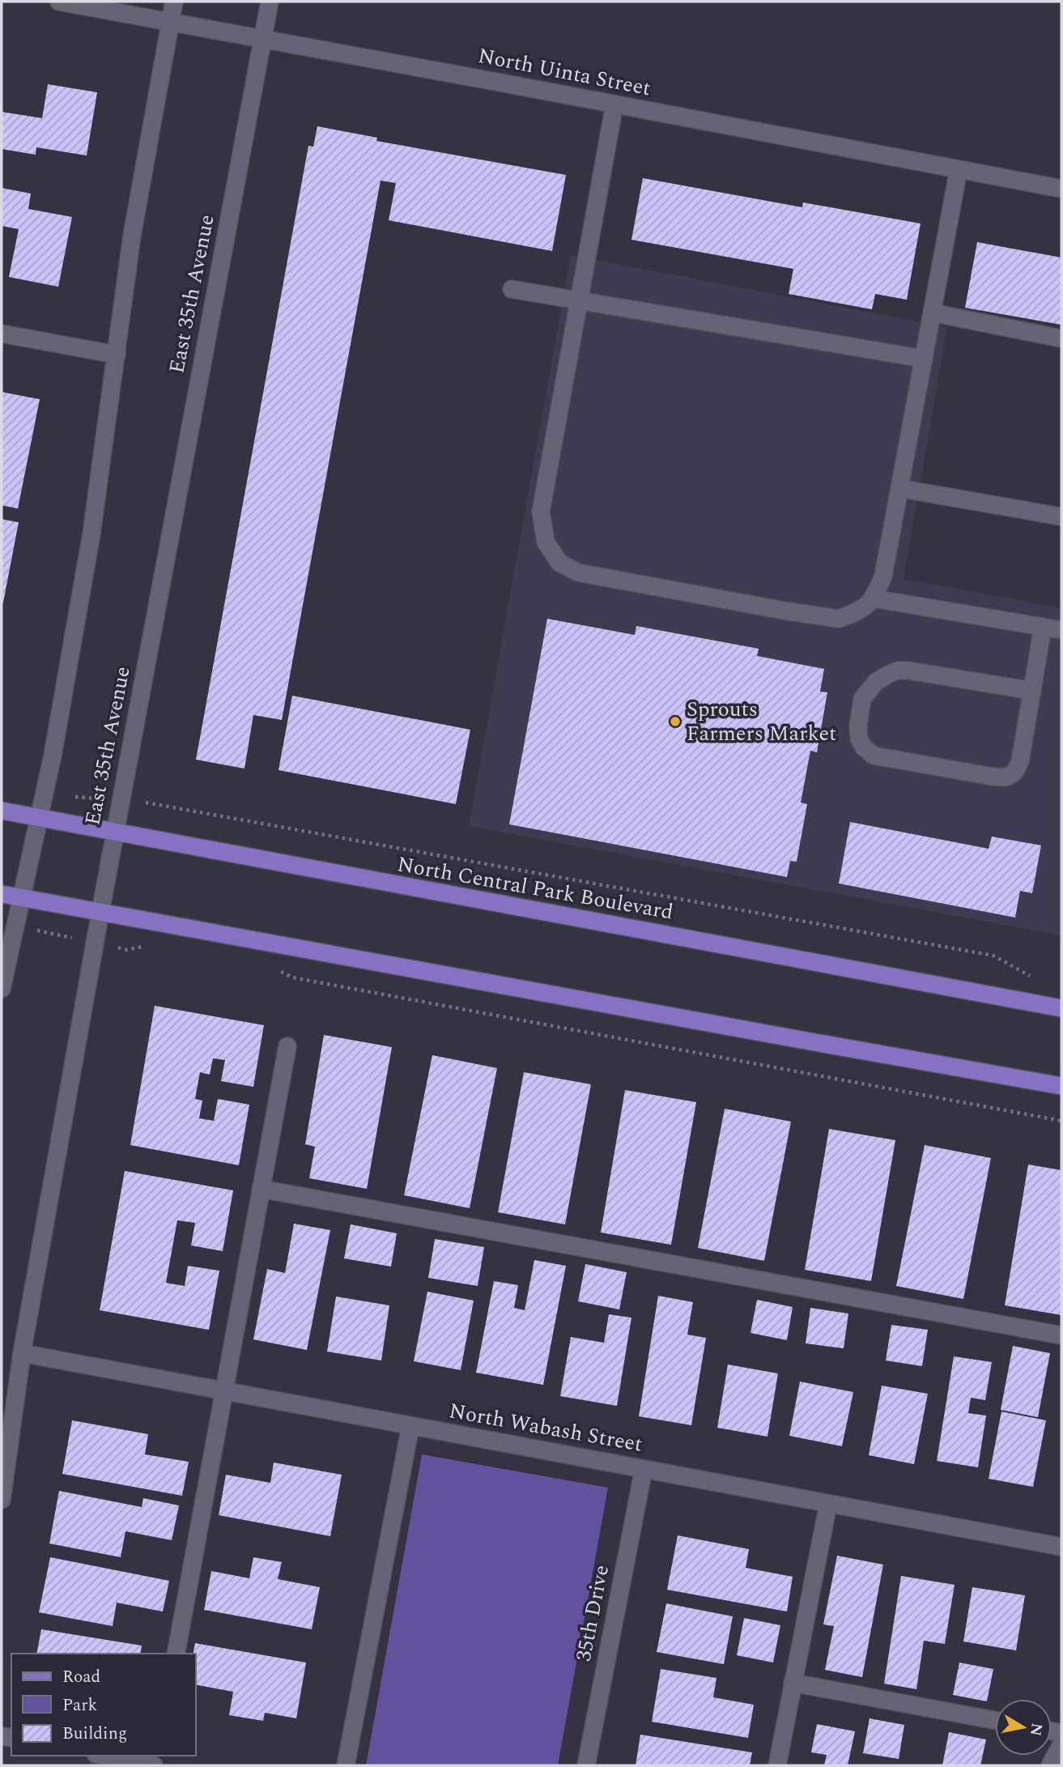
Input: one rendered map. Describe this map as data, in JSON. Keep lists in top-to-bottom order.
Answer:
{
  "streets": {
    "main road": ["North Central Park Boulevard"],
    "street": [
      "North Uinta Street",
      "East 35th Avenue",
      "North Wabash Street",
      "35th Drive"
    ]
  },
  "crossings": [
    ["North Uinta Street", "East 35th Avenue"],
    ["East 35th Avenue", "North Central Park Boulevard"],
    ["East 35th Avenue", "North Wabash Street"],
    ["North Wabash Street", "35th Drive"]
  ],
  "places": ["Sprouts Farmers Market"],
  "legend": ["Road", "Park", "Building"],
  "north": "right"
}
